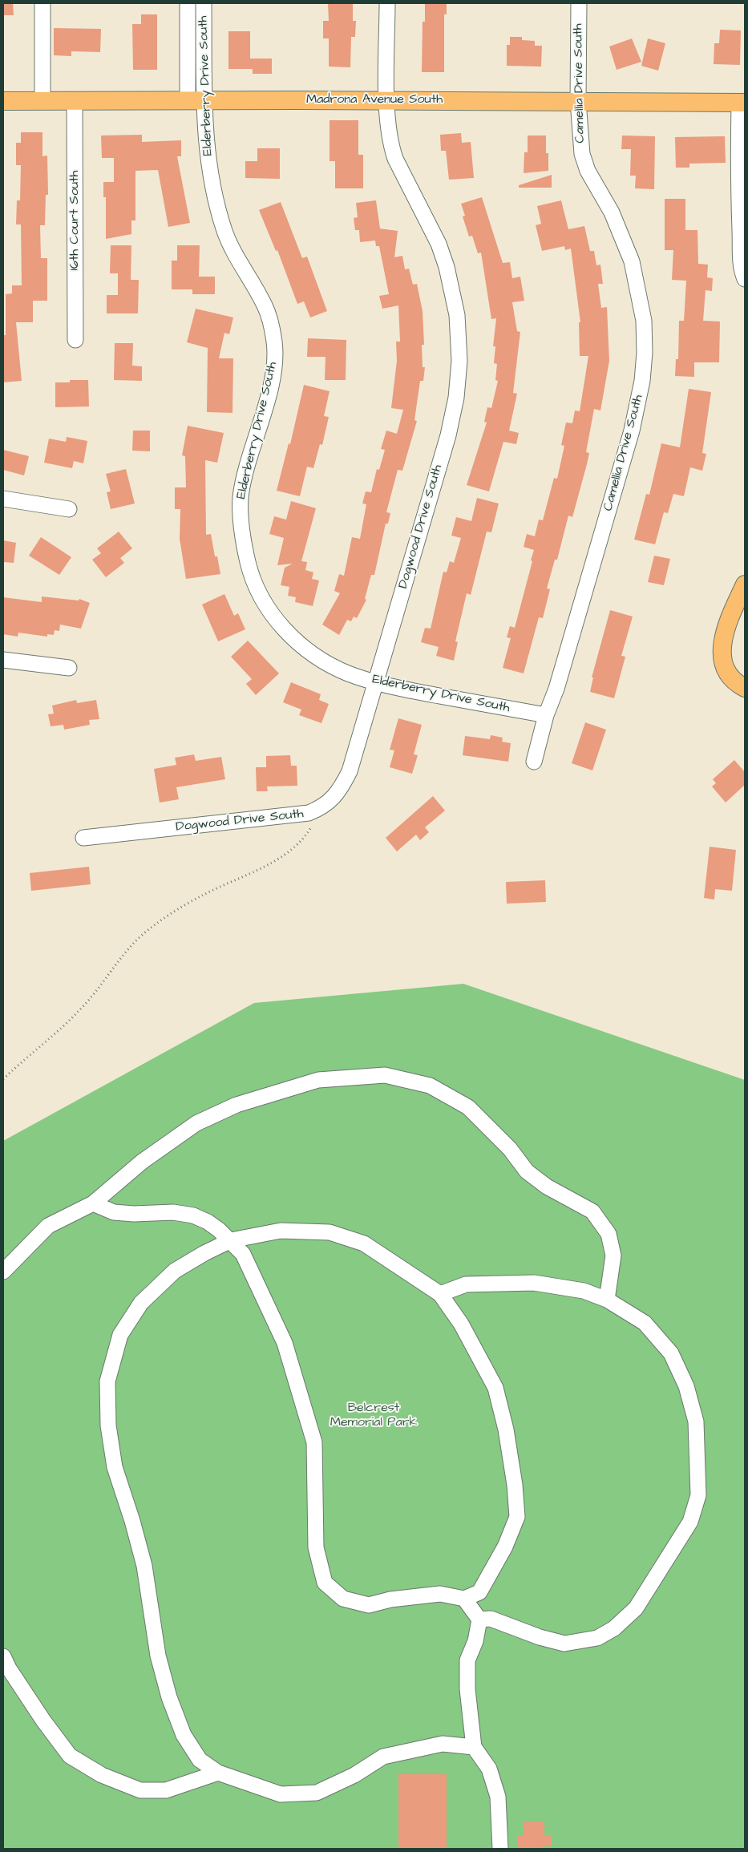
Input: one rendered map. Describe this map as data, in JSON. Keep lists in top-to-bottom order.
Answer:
{
  "streets": {
    "main road": ["Madrona Avenue South"],
    "street": [
      "Camellia Drive South",
      "Elderberry Drive South",
      "16th Court South",
      "Dogwood Drive South"
    ]
  },
  "crossings": [
    ["Camellia Drive South", "Elderberry Drive South"],
    ["Camellia Drive South", "Madrona Avenue South"],
    ["Elderberry Drive South", "Madrona Avenue South"],
    ["Elderberry Drive South", "Dogwood Drive South"],
    ["Madrona Avenue South", "16th Court South"],
    ["Madrona Avenue South", "Dogwood Drive South"]
  ],
  "parks": ["Belcrest Memorial Park"]
}
